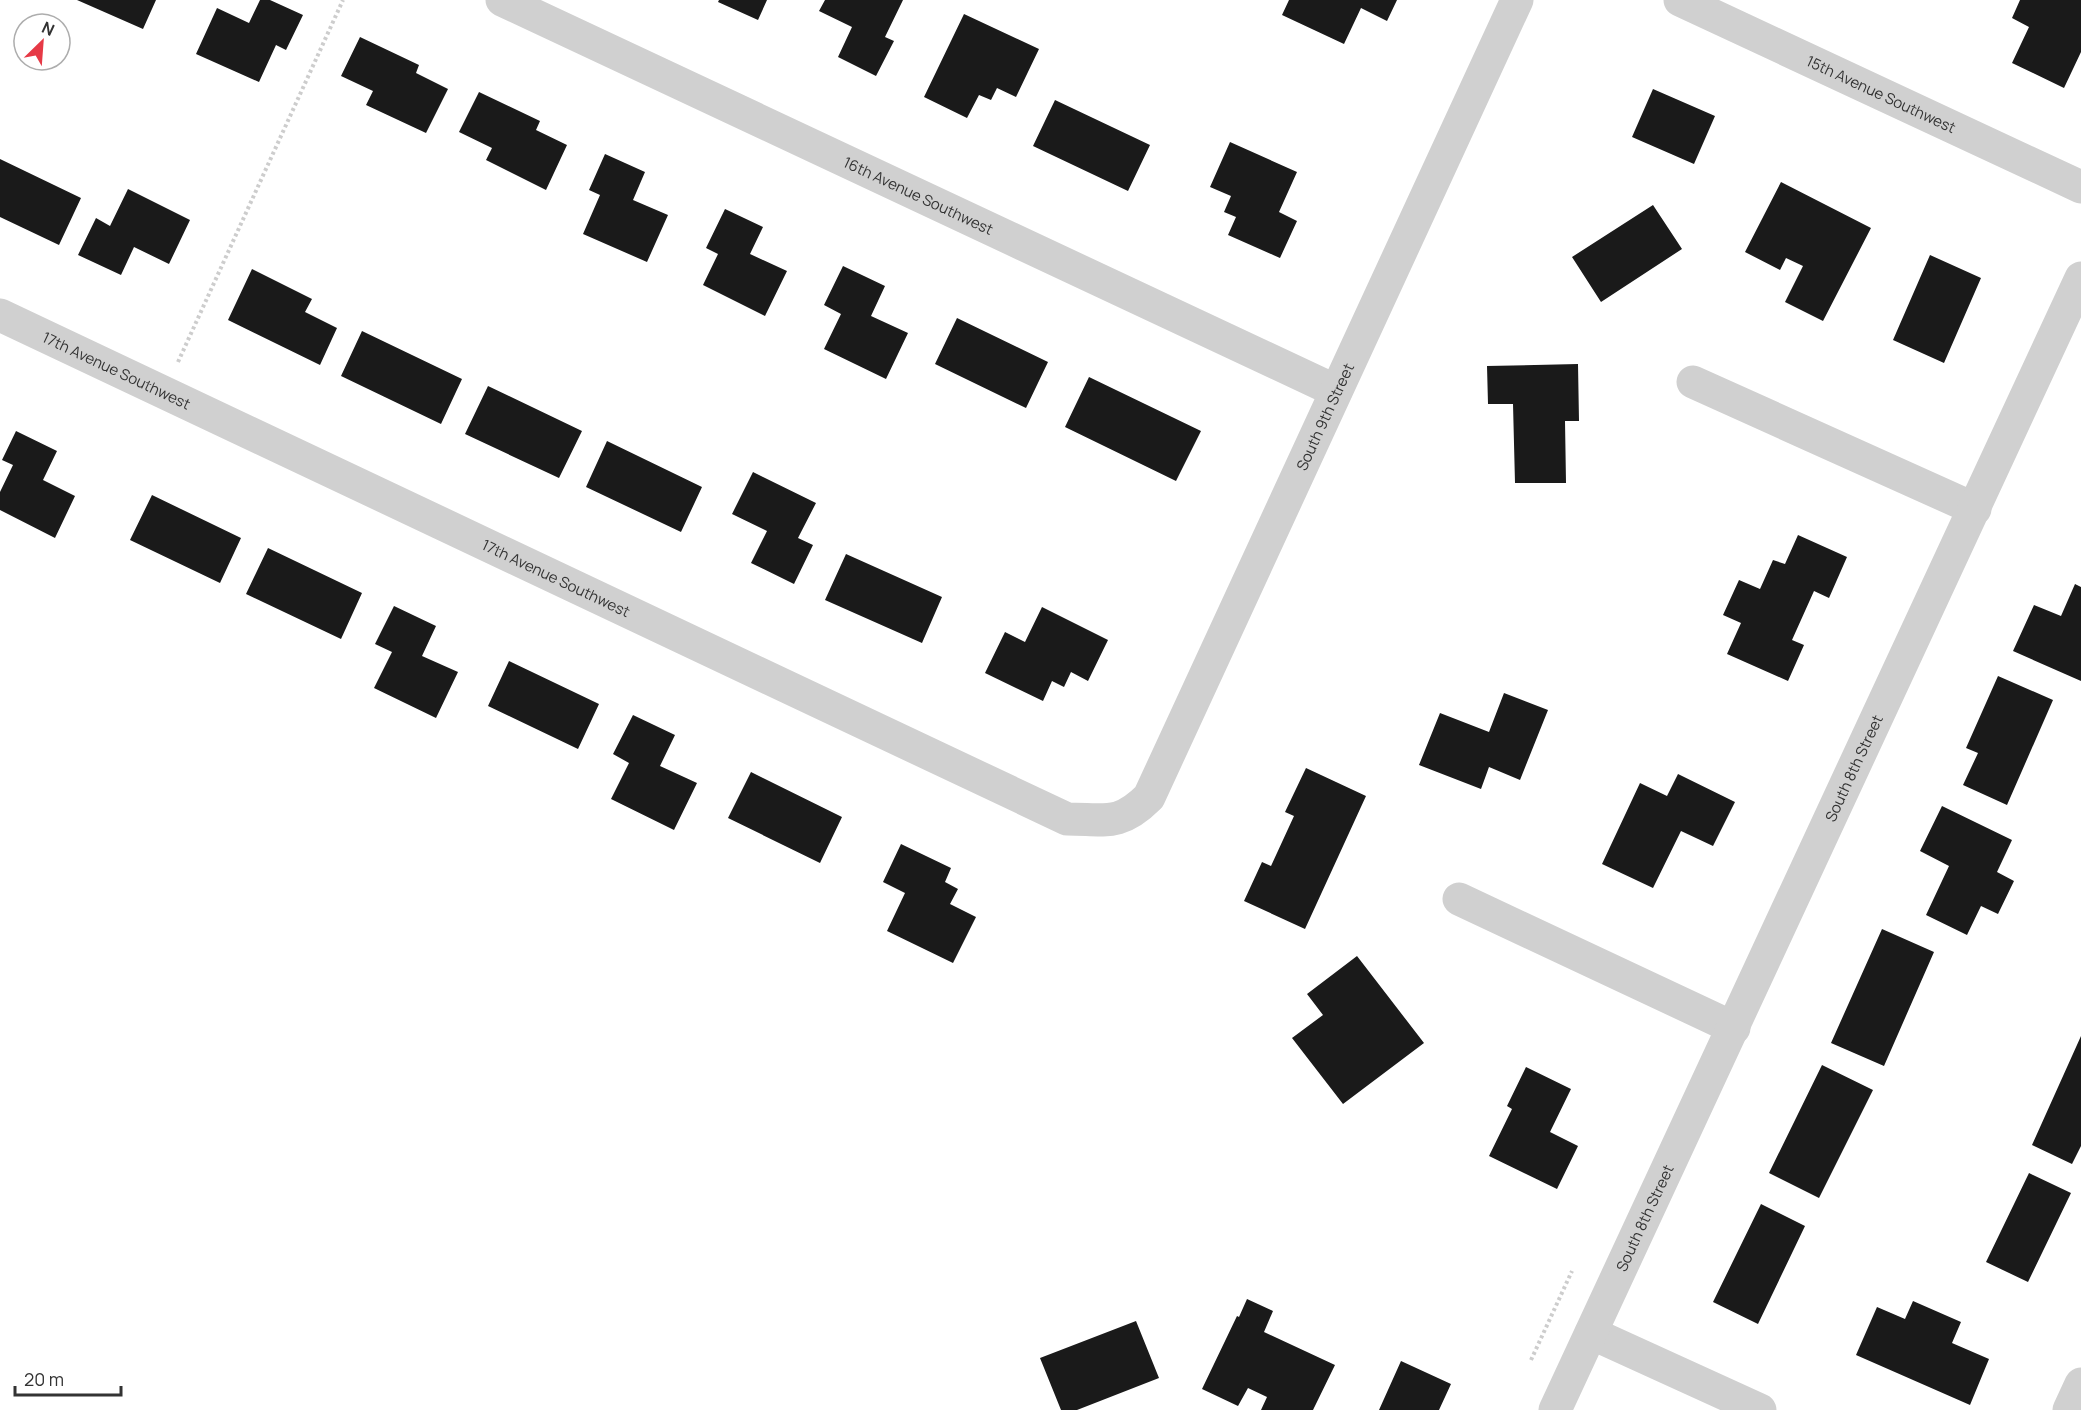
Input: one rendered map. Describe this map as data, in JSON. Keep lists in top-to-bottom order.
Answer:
{
  "streets": {
    "street": [
      "15th Avenue Southwest",
      "16th Avenue Southwest",
      "17th Avenue Southwest",
      "South 9th Street",
      "South 8th Street"
    ]
  },
  "crossings": [
    ["16th Avenue Southwest", "South 9th Street"],
    ["17th Avenue Southwest", "South 9th Street"]
  ],
  "scale_bar": "20 m",
  "north": "top right"
}
